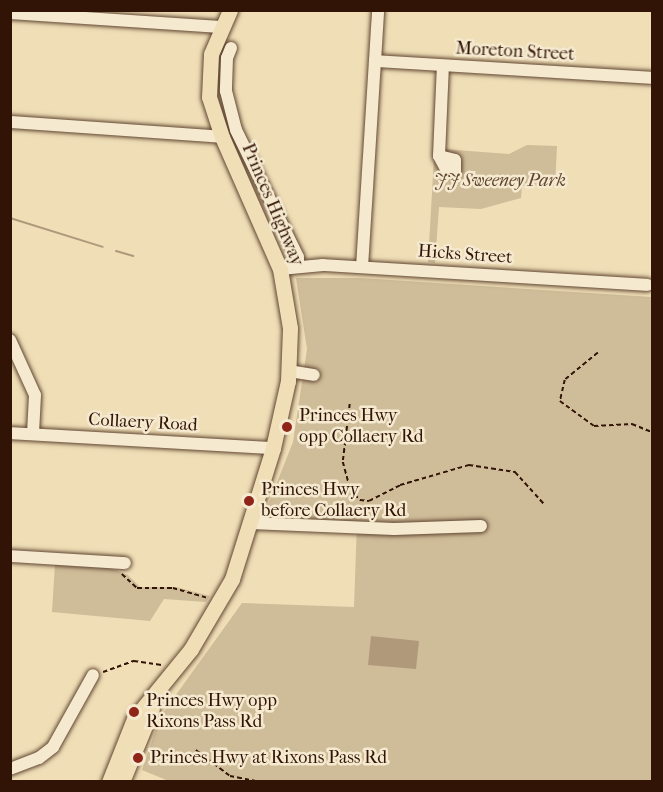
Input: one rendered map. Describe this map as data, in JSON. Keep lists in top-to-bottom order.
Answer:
{
  "streets": {
    "main road": ["Princes Highway"],
    "street": ["Moreton Street", "Hicks Street", "Collaery Road"]
  },
  "crossings": [
    ["Princes Highway", "Hicks Street"],
    ["Princes Highway", "Collaery Road"]
  ],
  "parks": ["JJ Sweeney Park"],
  "places": [
    "Princes Hwy opp Collaery Rd",
    "Princes Hwy before Collaery Rd",
    "Princes Hwy opp Rixons Pass Rd",
    "Princes Hwy at Rixons Pass Rd"
  ]
}
